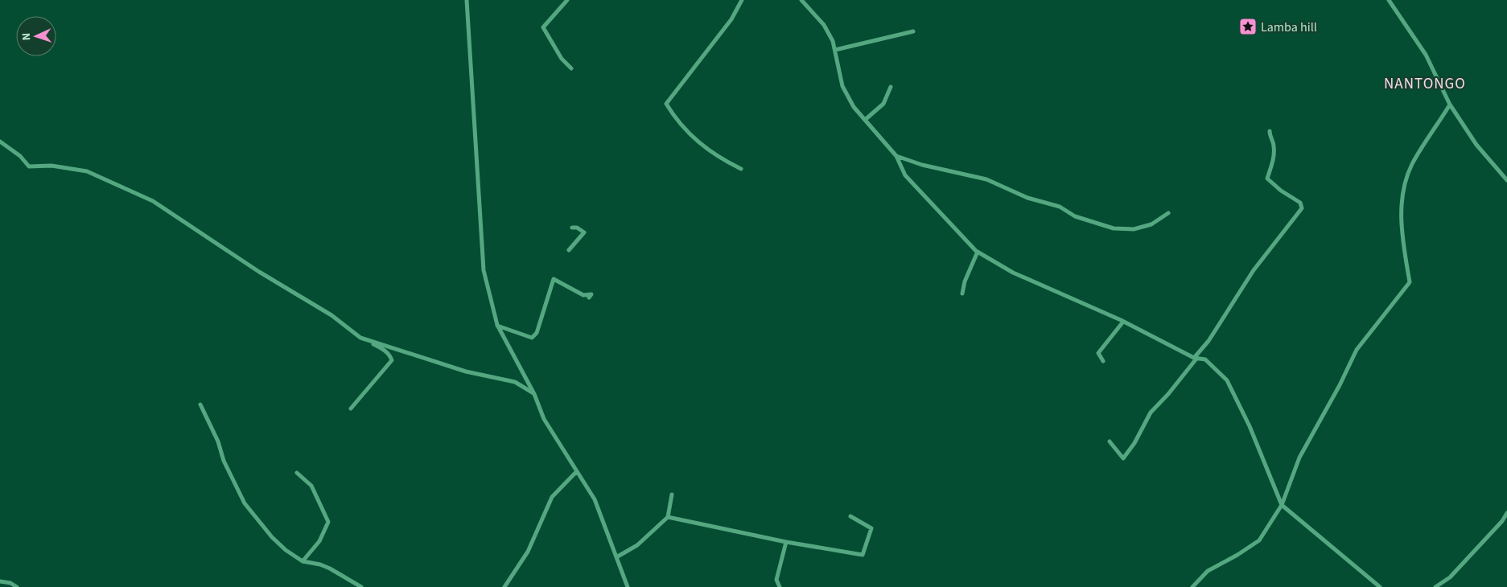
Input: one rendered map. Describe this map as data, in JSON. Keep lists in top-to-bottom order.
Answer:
{
  "districts": ["NANTONGO"],
  "places": {
    "place": ["Lamba hill"]
  },
  "north": "left"
}
